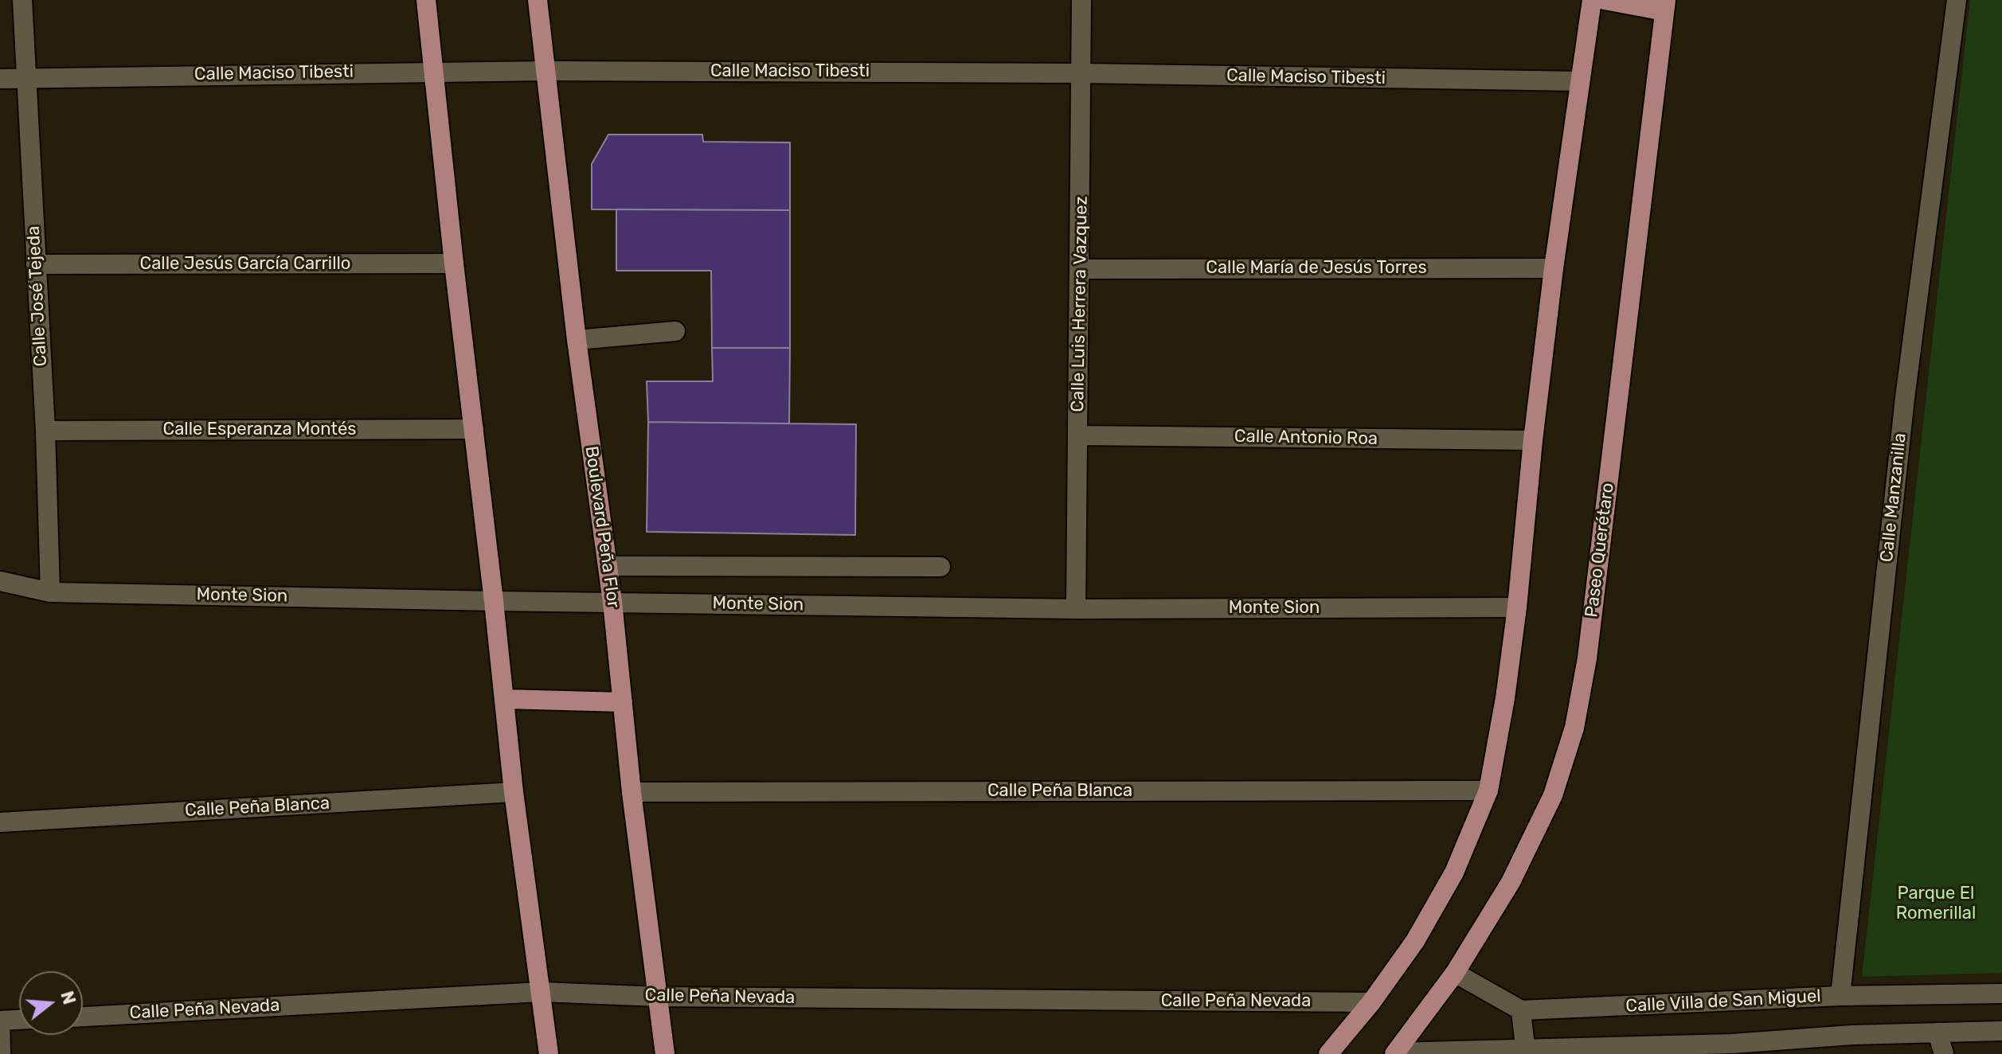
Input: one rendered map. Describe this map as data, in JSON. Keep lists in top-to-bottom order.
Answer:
{
  "streets": {
    "main road": ["Boulevard Peña Flor", "Paseo Querétaro"],
    "street": [
      "Calle Maciso Tibesti",
      "Calle Jesús García Carrillo",
      "Calle María de Jesús Torres",
      "Calle José Tejeda",
      "Calle Luis Herrera Vazquez",
      "Calle Esperanza Montés",
      "Calle Antonio Roa",
      "Calle Manzanilla",
      "Monte Sion",
      "Calle Peña Blanca",
      "Calle Peña Nevada",
      "Calle Villa de San Miguel"
    ]
  },
  "crossings": [
    ["Calle Maciso Tibesti", "Calle José Tejeda"],
    ["Calle Maciso Tibesti", "Calle Luis Herrera Vazquez"],
    ["Calle Maciso Tibesti", "Boulevard Peña Flor"],
    ["Calle Jesús García Carrillo", "Calle José Tejeda"],
    ["Calle María de Jesús Torres", "Calle Luis Herrera Vazquez"],
    ["Calle José Tejeda", "Calle Esperanza Montés"],
    ["Calle José Tejeda", "Monte Sion"],
    ["Calle Luis Herrera Vazquez", "Calle Antonio Roa"],
    ["Calle Luis Herrera Vazquez", "Monte Sion"],
    ["Calle Manzanilla", "Calle Villa de San Miguel"],
    ["Boulevard Peña Flor", "Monte Sion"],
    ["Boulevard Peña Flor", "Calle Peña Blanca"],
    ["Boulevard Peña Flor", "Calle Peña Nevada"]
  ],
  "parks": ["Parque El Romerillal"],
  "north": "right"
}
